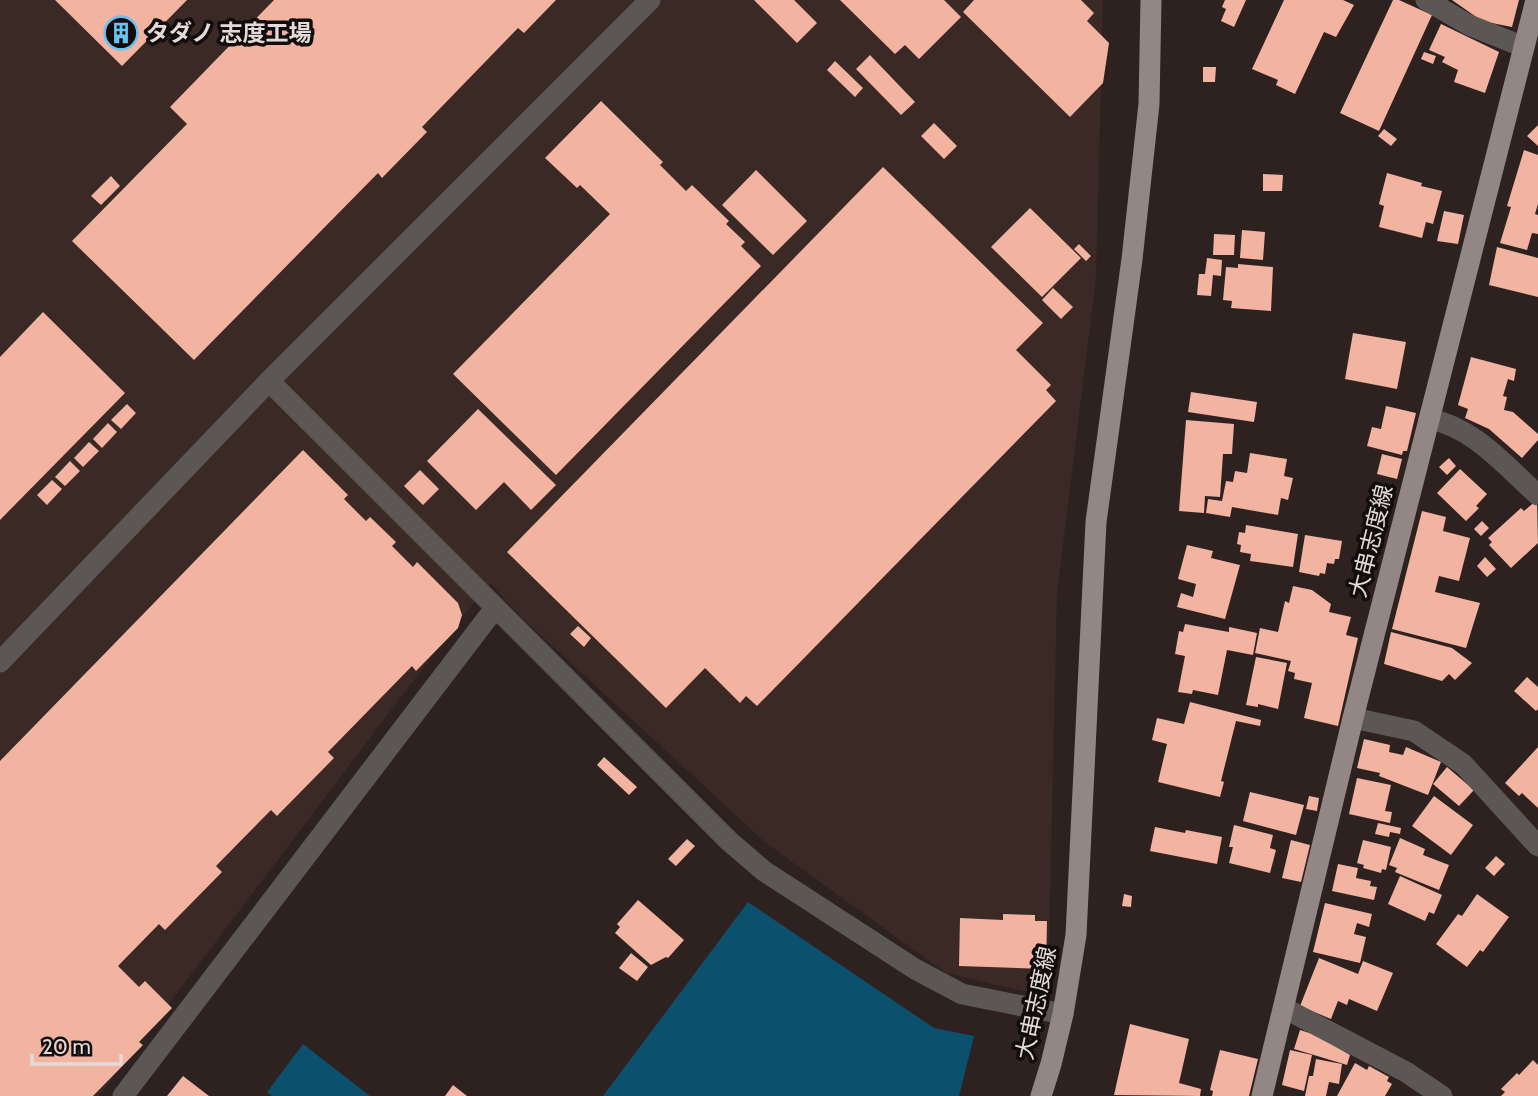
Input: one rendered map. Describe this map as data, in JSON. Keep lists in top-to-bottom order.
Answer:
{
  "streets": {
    "main road": ["大串志度線"]
  },
  "places": {
    "building": ["タダノ 志度工場"]
  },
  "scale_bar": "20 m"
}
